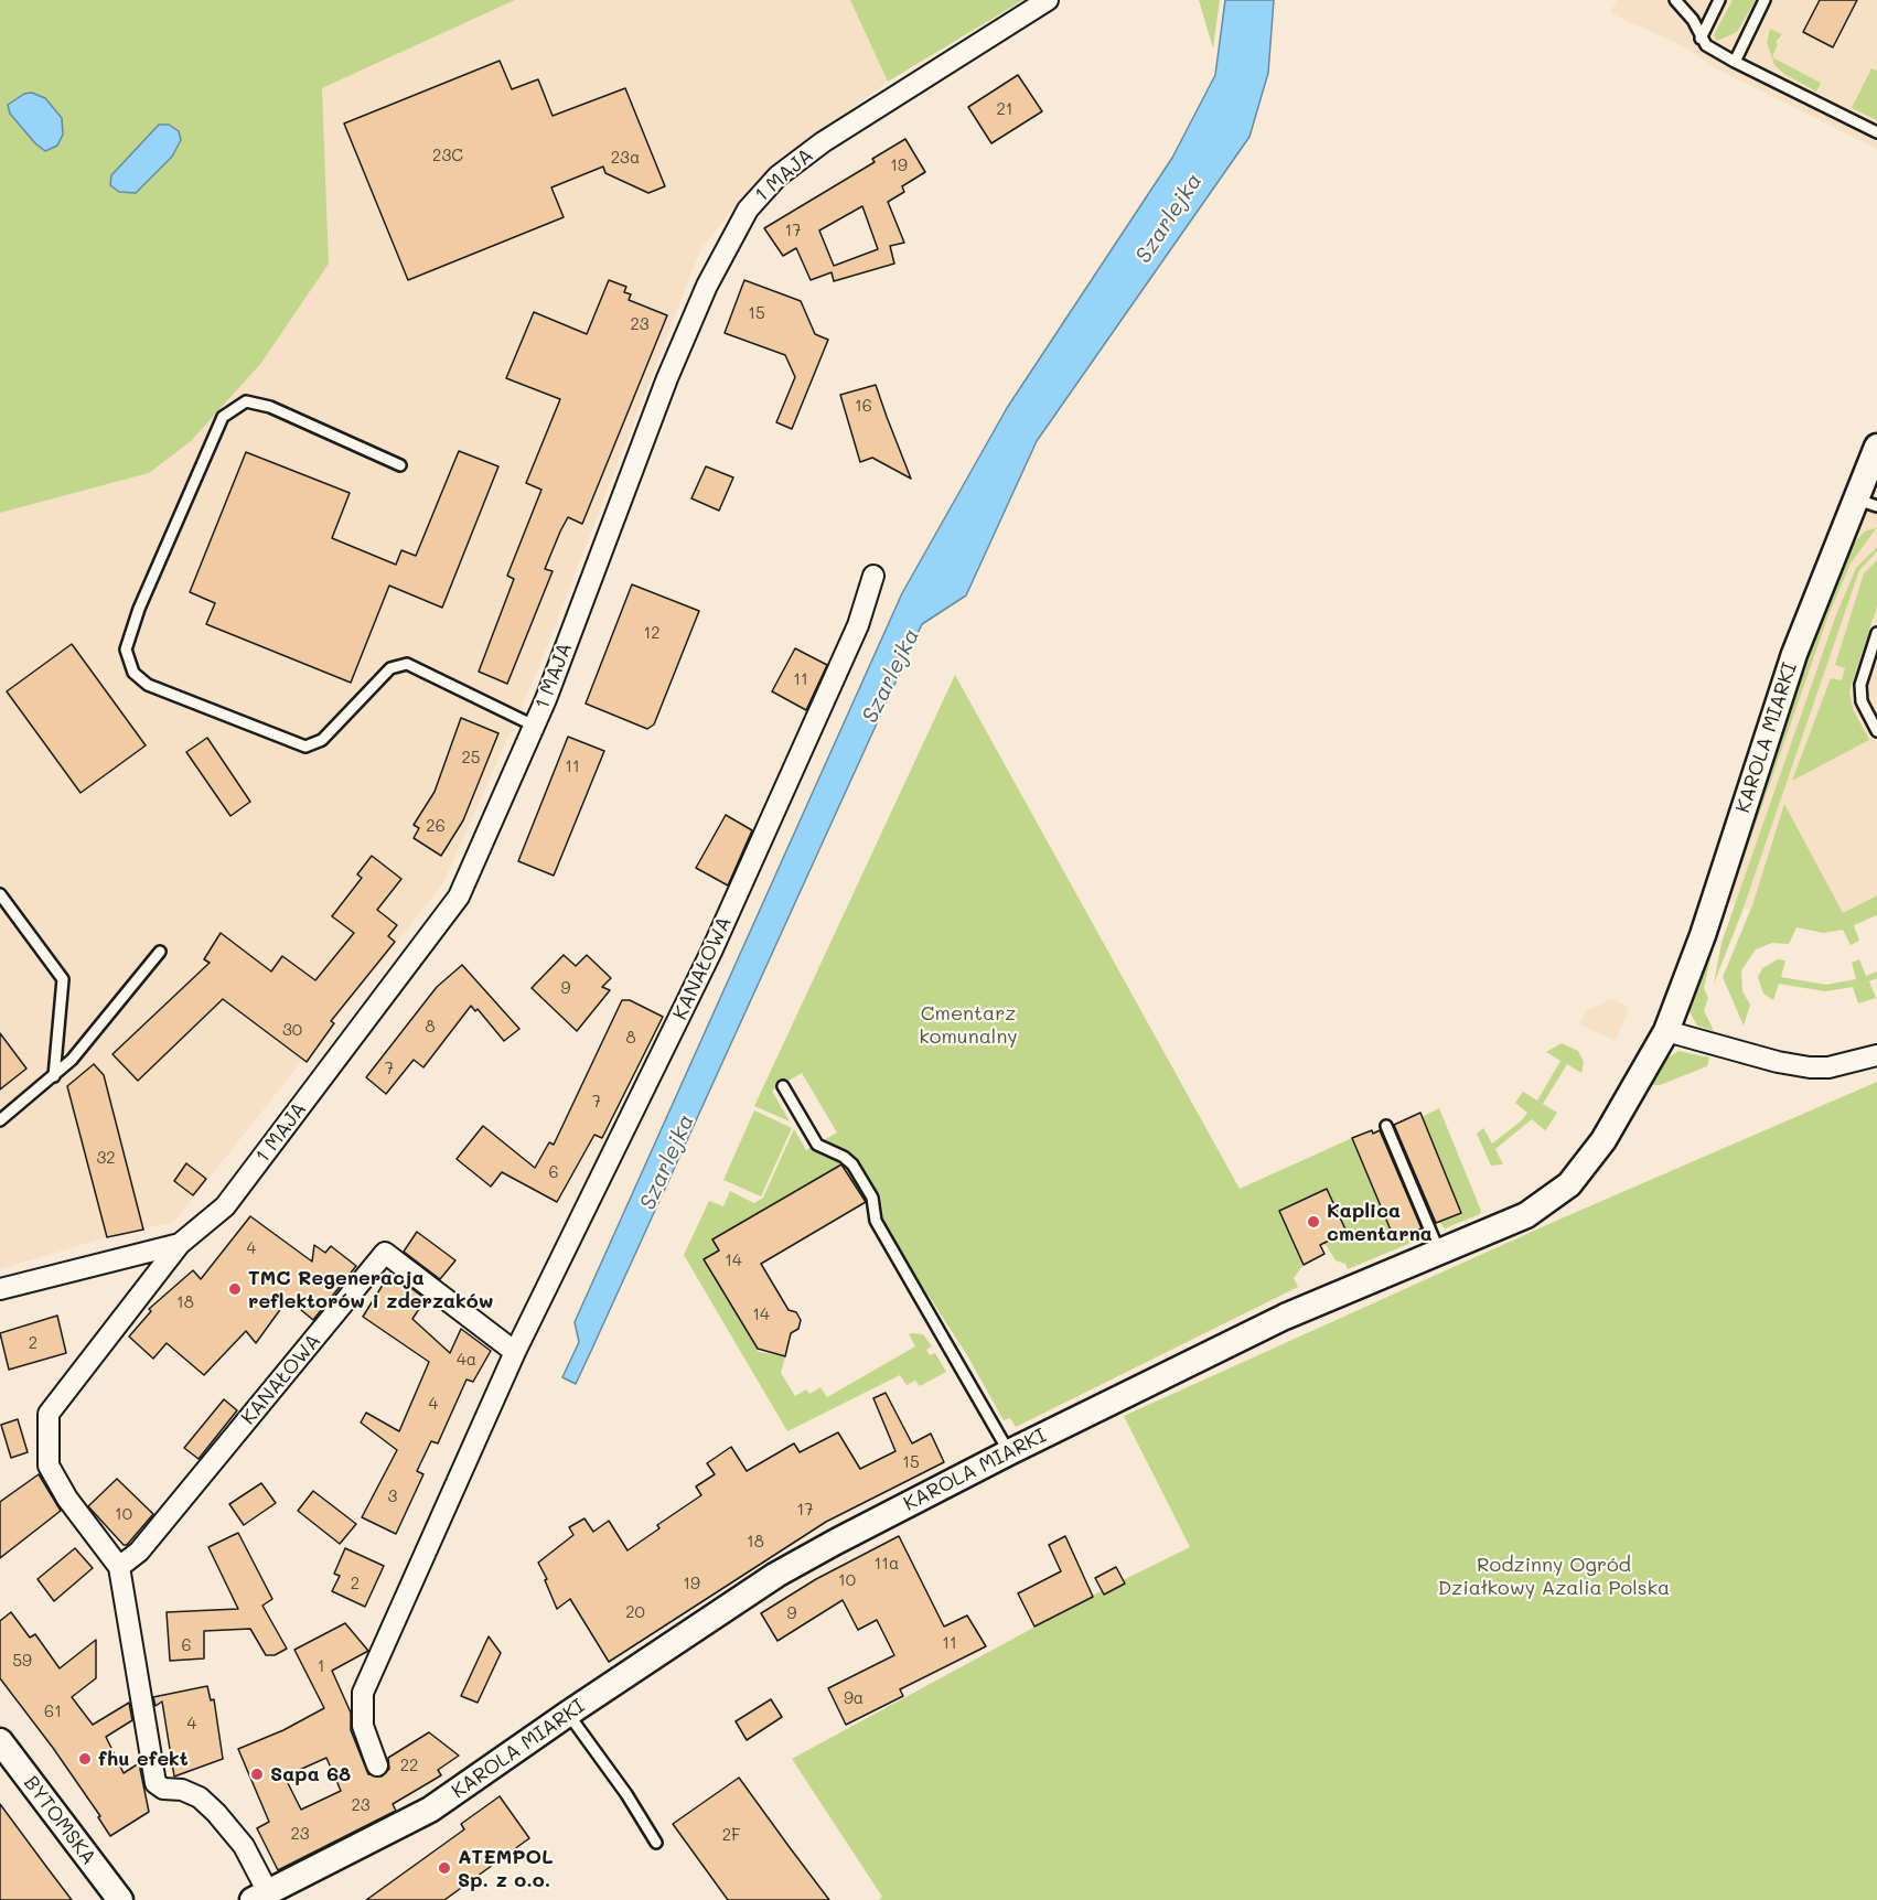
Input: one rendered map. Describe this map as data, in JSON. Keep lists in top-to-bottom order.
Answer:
{
  "streets": {
    "street": [
      "1 MAJA",
      "KAROLA MIARKI",
      "KANAŁOWA",
      "BYTOMSKA"
    ]
  },
  "water": ["Szarlejka"],
  "parks": ["Cmentarz komunalny", "Rodzinny Ogród Działkowy Azalia Polska"],
  "places": [
    "Kaplica cmentarna",
    "TMC Regeneracja reflektorów i zderzaków",
    "fhu efekt",
    "Sapa 68",
    "ATEMPOL Sp. z o.o."
  ],
  "house_numbers": [
    "21",
    "23C",
    "23a",
    "19",
    "17",
    "15",
    "23",
    "16",
    "12",
    "11",
    "25",
    "11",
    "26",
    "9",
    "8",
    "30",
    "8",
    "7",
    "7",
    "32",
    "6",
    "4",
    "14",
    "18",
    "14",
    "2",
    "4a",
    "4",
    "15",
    "3",
    "17",
    "10",
    "18",
    "11a",
    "10",
    "2",
    "19",
    "20",
    "9",
    "11",
    "6",
    "59",
    "1",
    "9a",
    "61",
    "4",
    "22",
    "23",
    "23",
    "2F"
  ]
}
